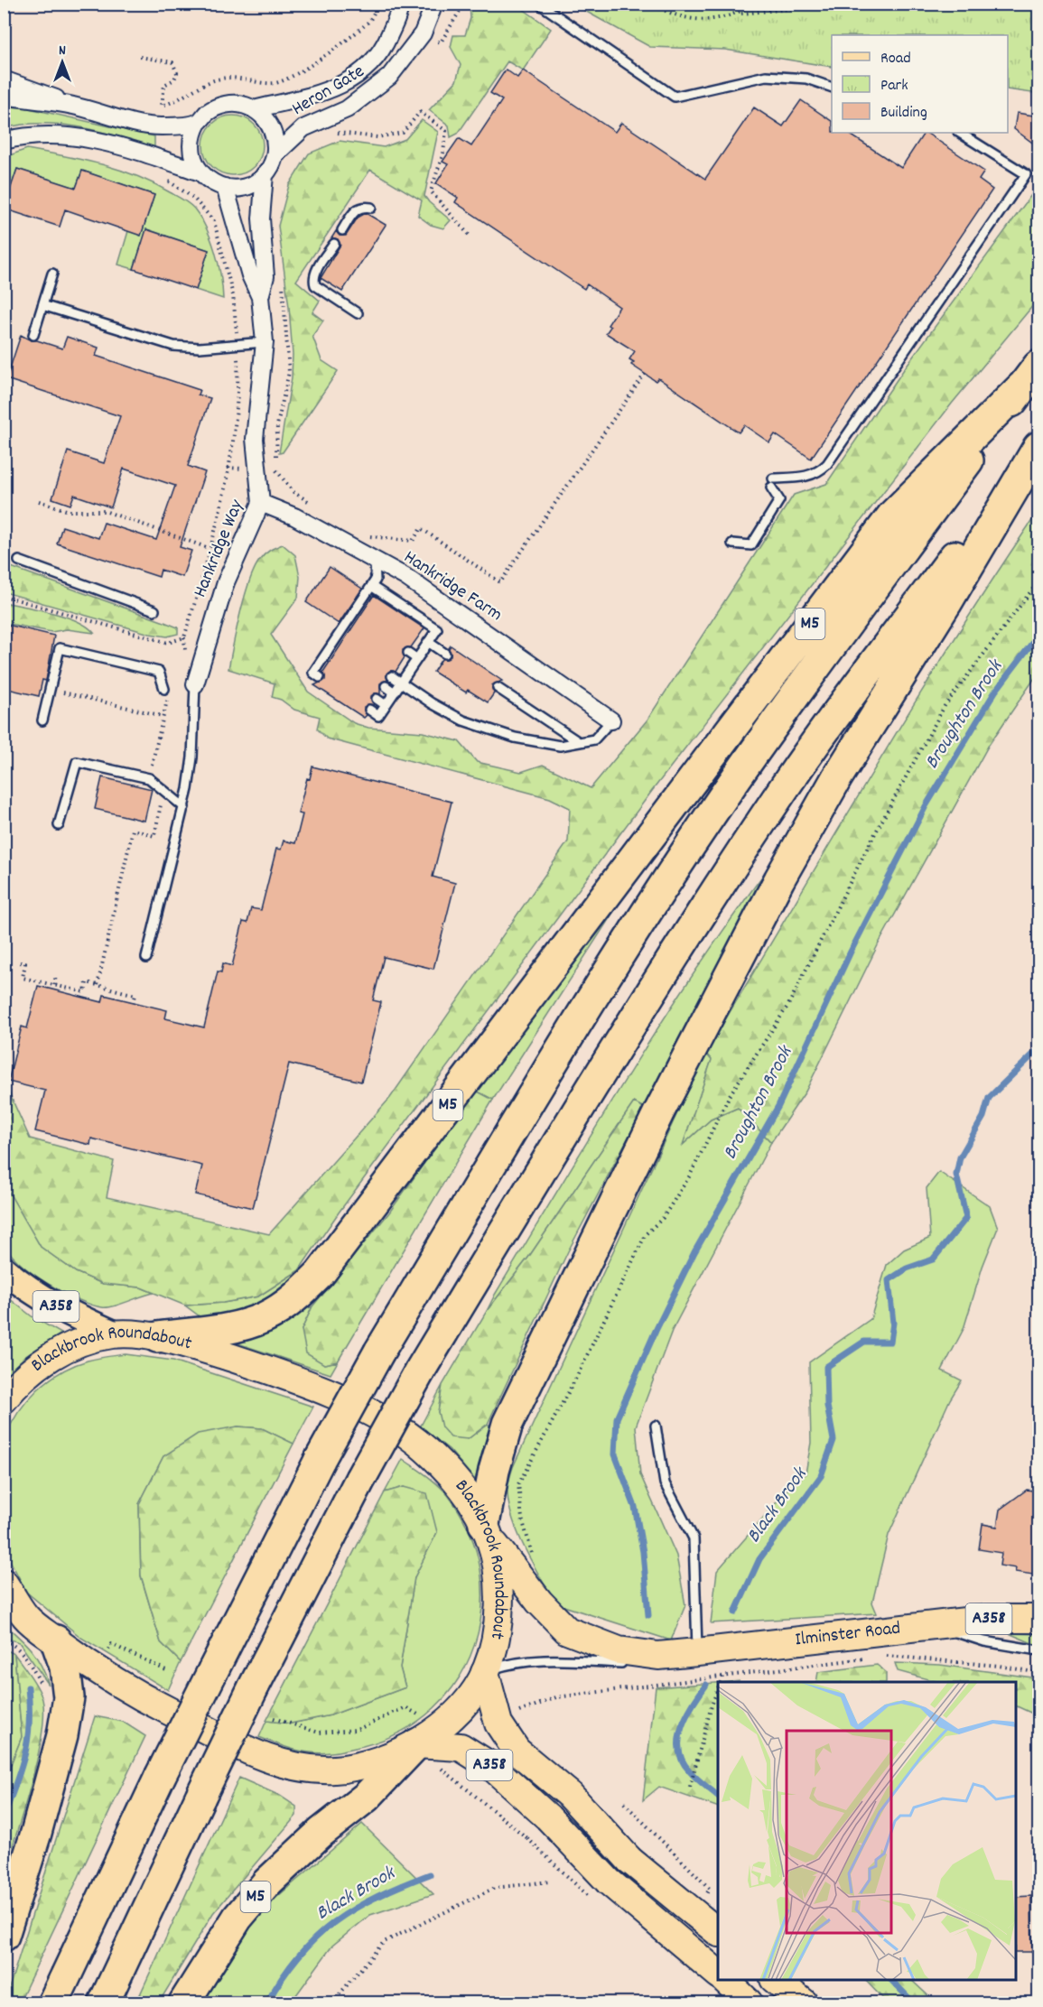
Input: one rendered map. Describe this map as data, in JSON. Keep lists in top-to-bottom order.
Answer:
{
  "streets": {
    "highway": [
      "M5",
      "A358",
      "Blackbrook Roundabout",
      "Ilminster Road"
    ],
    "street": ["Heron Gate", "Hankridge Way", "Hankridge Farm"]
  },
  "crossings": [
    ["Heron Gate", "Hankridge Way"],
    ["Hankridge Way", "Hankridge Farm"],
    ["M5", "A358"],
    ["M5", "Blackbrook Roundabout"],
    ["A358", "Blackbrook Roundabout"],
    ["A358", "Ilminster Road"],
    ["Blackbrook Roundabout", "Ilminster Road"]
  ],
  "water": ["Broughton Brook", "Black Brook"],
  "legend": ["Road", "Park", "Building"],
  "north": "top"
}
